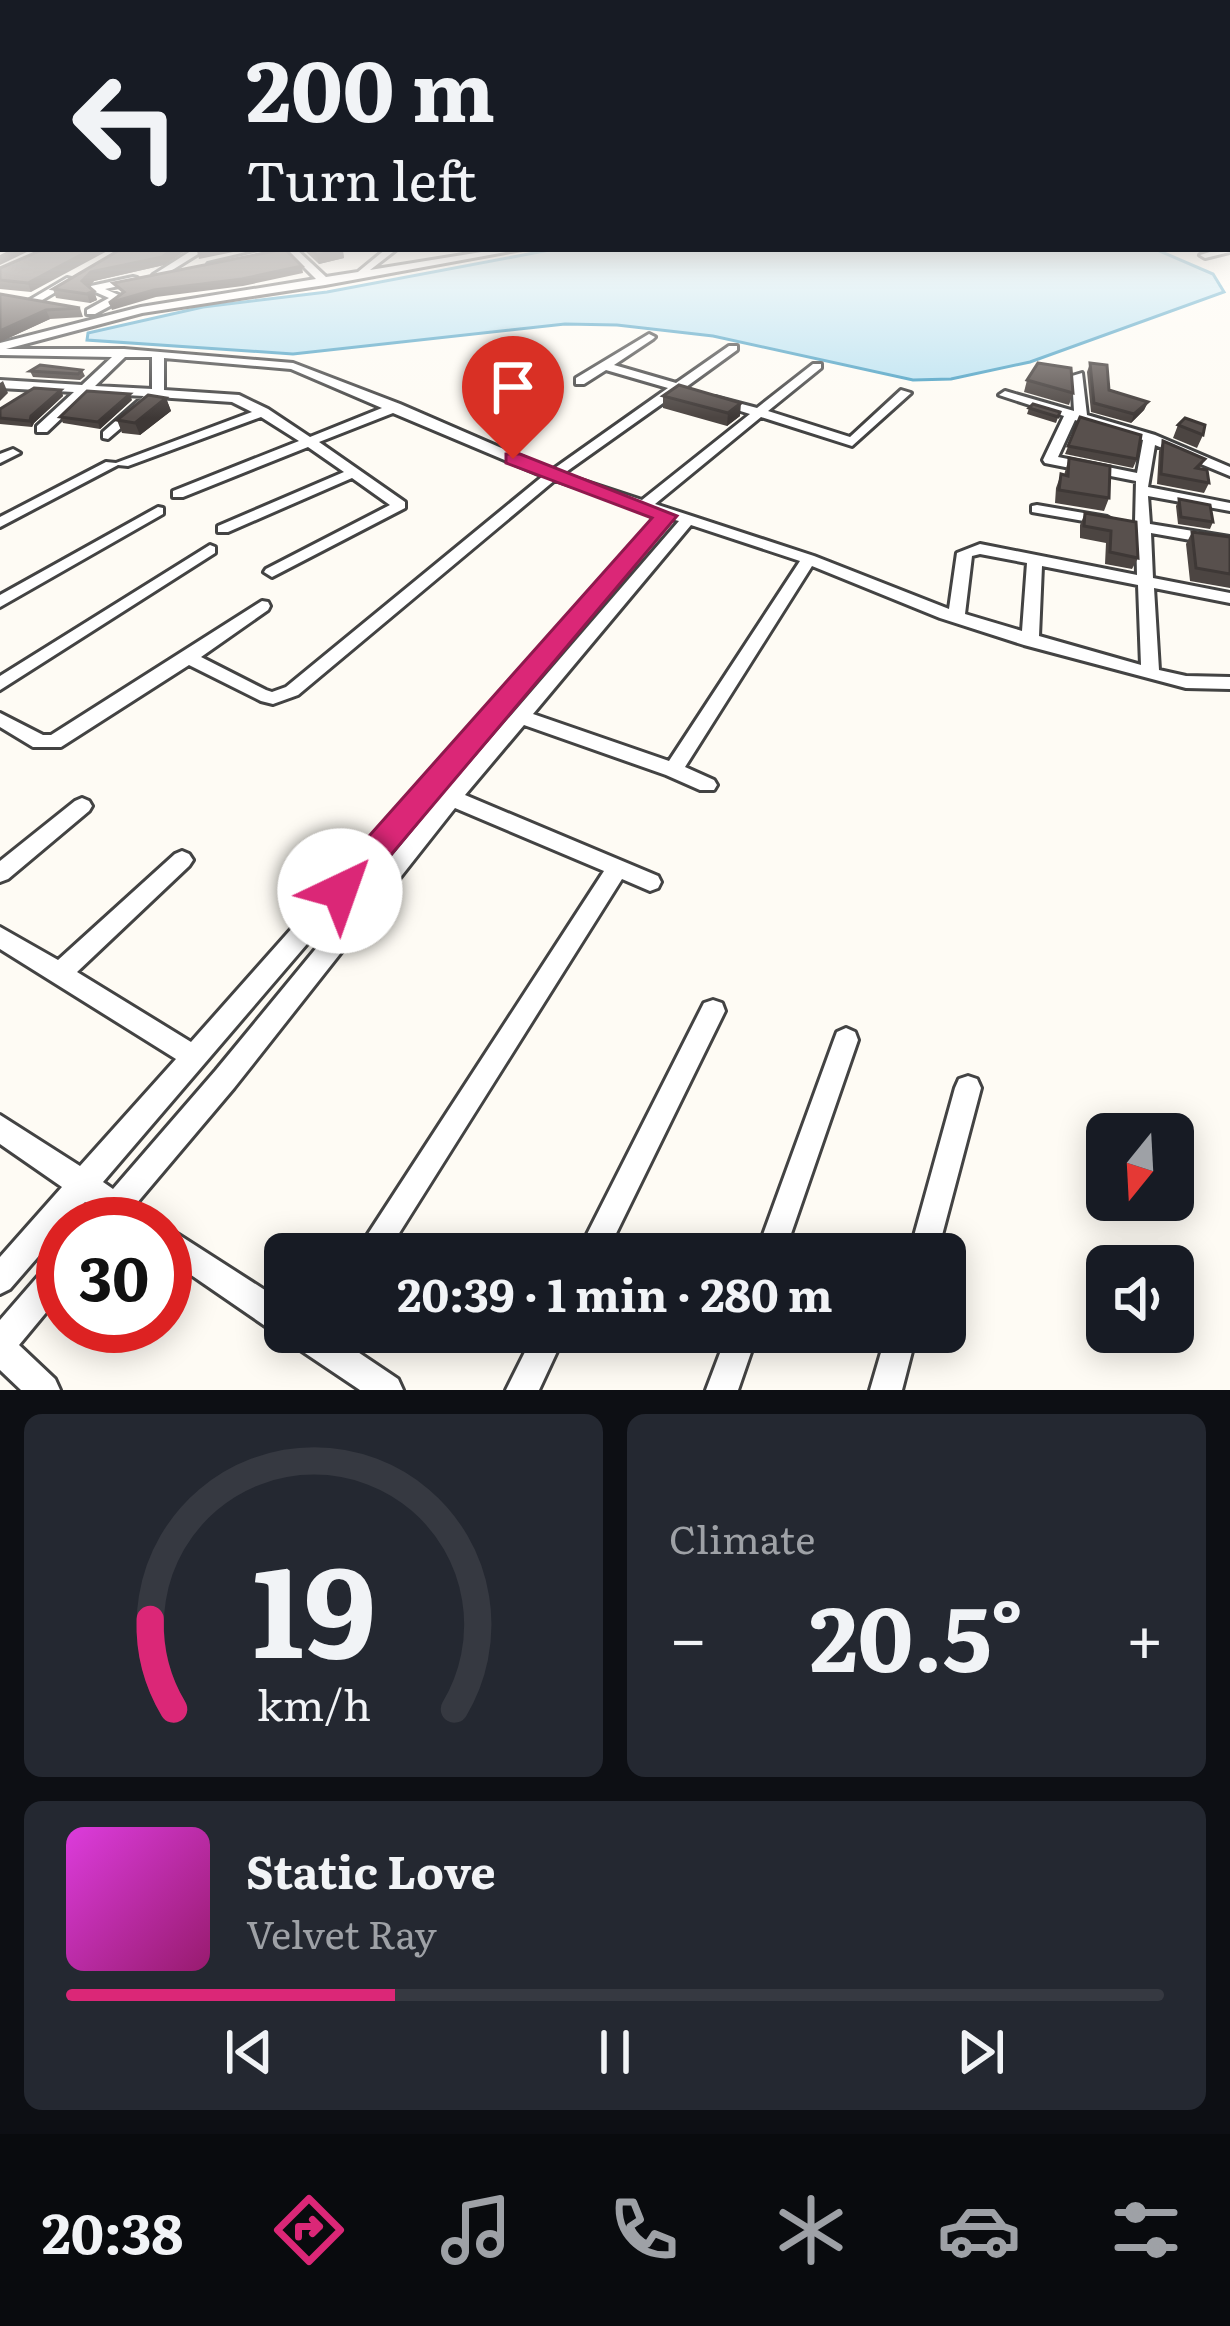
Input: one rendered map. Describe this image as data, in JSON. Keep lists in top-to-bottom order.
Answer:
{
  "north": "bottom",
  "page": {
    "turn": ["200 m", "Turn left"],
    "limit": "30",
    "trip": "20:39 · 1 min · 280 m",
    "tile": "Climate",
    "heat": ["−", "20.5°", "+"],
    "song": ["Static Love", "Velvet Ray"],
    "tabs": "20:38",
    "gauge": ["19", "km/h"]
  }
}
